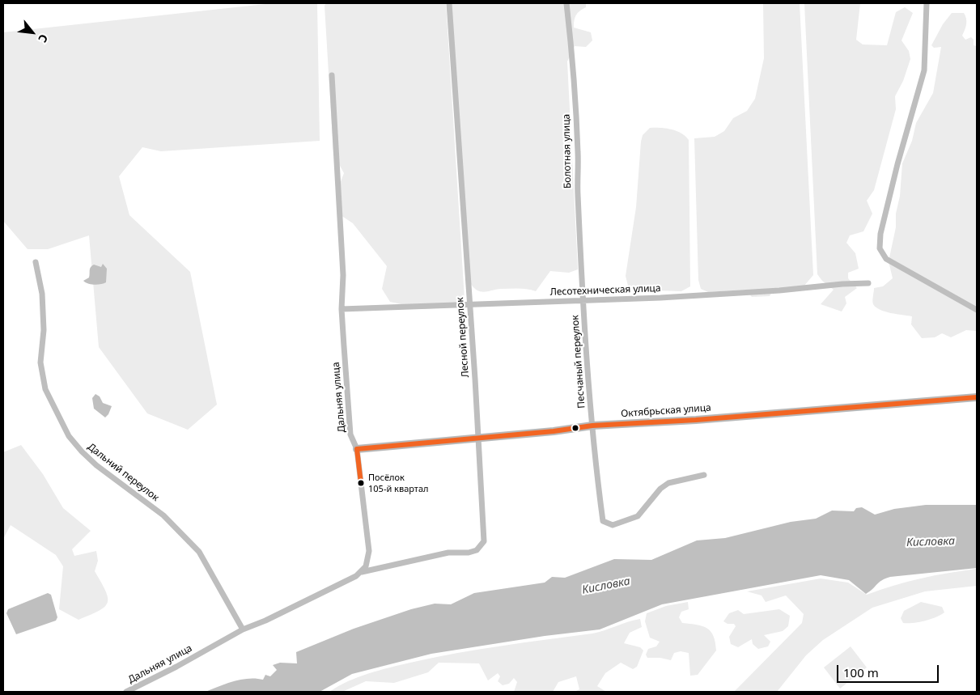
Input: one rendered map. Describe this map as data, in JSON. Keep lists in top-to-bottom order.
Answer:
{
  "streets": {
    "street": [
      "Болотная улица",
      "Лесотехническая улица",
      "Лесной переулок",
      "Песчаный переулок",
      "Дальняя улица",
      "Октябрьская улица",
      "Дальний переулок"
    ]
  },
  "crossings": [
    ["Болотная улица", "Лесотехническая улица"],
    ["Болотная улица", "Песчаный переулок"],
    ["Лесотехническая улица", "Лесной переулок"],
    ["Лесотехническая улица", "Песчаный переулок"],
    ["Лесотехническая улица", "Дальняя улица"],
    ["Лесной переулок", "Дальняя улица"],
    ["Лесной переулок", "Октябрьская улица"],
    ["Песчаный переулок", "Октябрьская улица"],
    ["Дальняя улица", "Октябрьская улица"],
    ["Дальняя улица", "Дальний переулок"]
  ],
  "water": ["Кисловка"],
  "places": ["Посёлок 105-й квартал"],
  "scale_bar": "100 m",
  "north": "bottom right"
}
